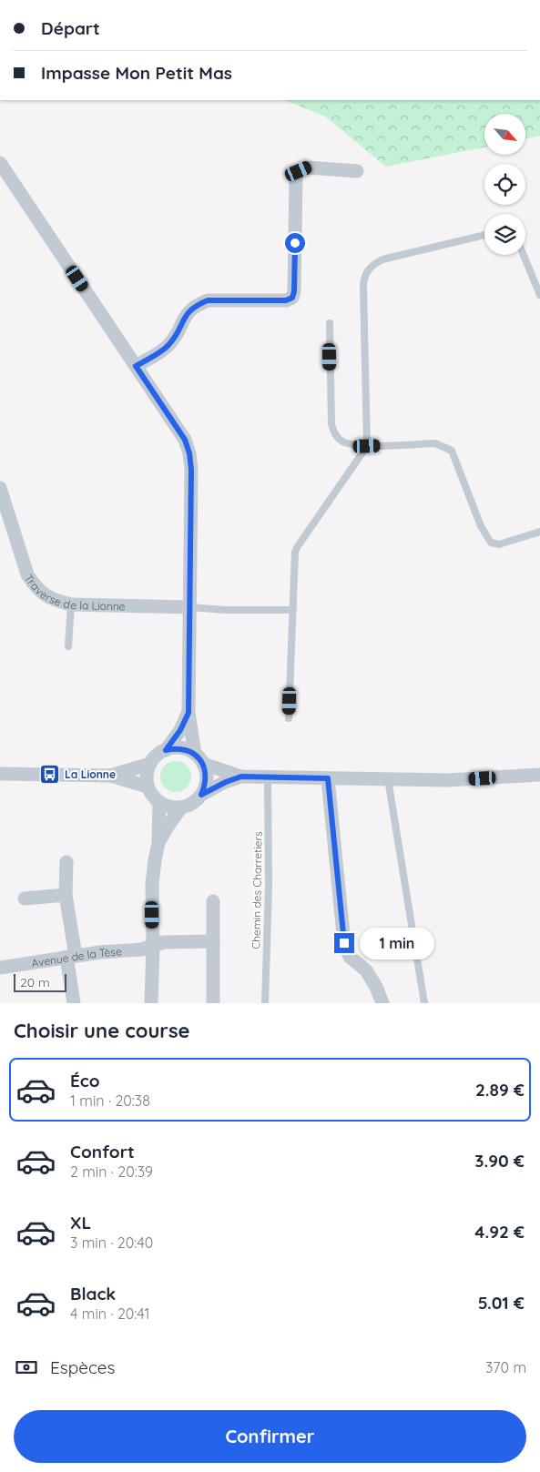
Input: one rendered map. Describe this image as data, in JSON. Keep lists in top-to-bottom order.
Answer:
{
  "streets": {
    "street": ["Traverse de la Lionne", "Avenue de la Tèse"],
    "lane": ["Chemin des Charretiers"]
  },
  "places": {
    "bus stop": ["La Lionne"]
  },
  "scale_bar": "20 m",
  "north": "bottom right",
  "page": {
    "banner": ["Départ", "Impasse Mon Petit Mas"],
    "bubble": "1 min",
    "scale": "20 m",
    "heading": "Choisir une course",
    "list": [
      {
        "name": "Éco",
        "note": "1 min · 20:38",
        "value": "2.89 €"
      },
      {
        "name": "Confort",
        "note": "2 min · 20:39",
        "value": "3.90 €"
      },
      {
        "name": "XL",
        "note": "3 min · 20:40",
        "value": "4.92 €"
      },
      {
        "name": "Black",
        "note": "4 min · 20:41",
        "value": "5.01 €"
      }
    ],
    "pay": ["Espèces", "370 m"],
    "buttons": "Confirmer"
  }
}
